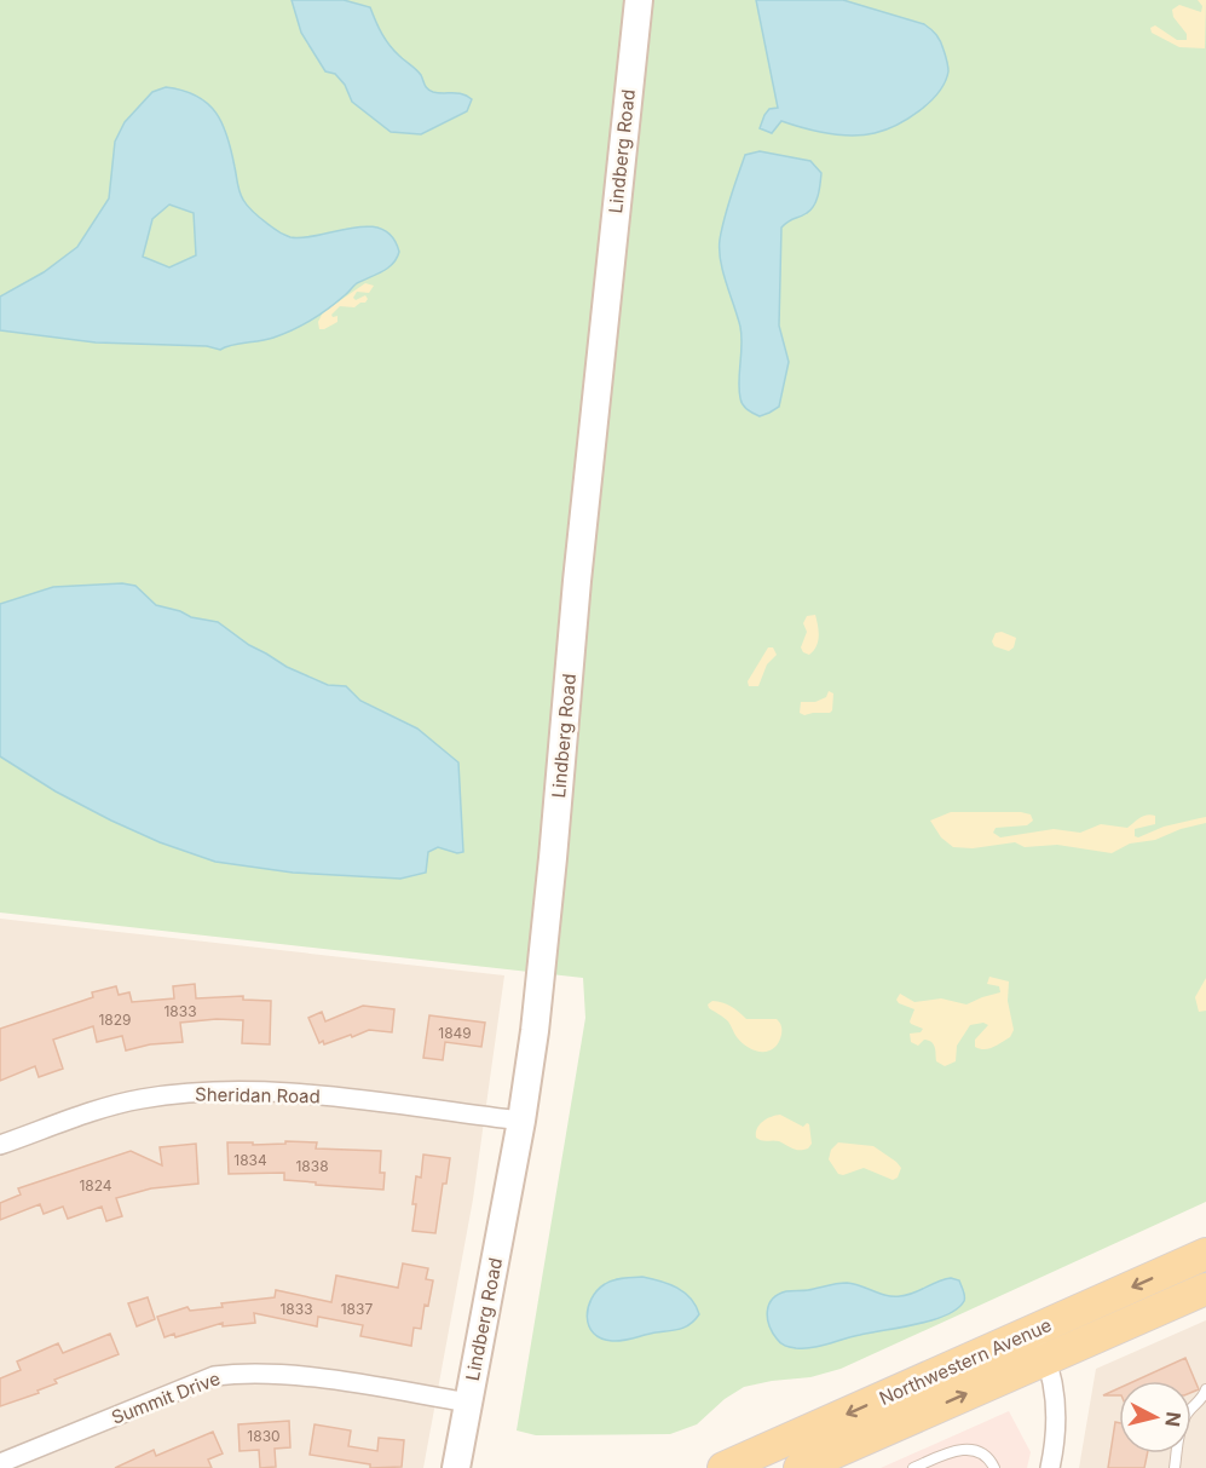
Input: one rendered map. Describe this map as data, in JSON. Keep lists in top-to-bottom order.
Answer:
{
  "streets": {
    "main road": ["Lindberg Road", "Northwestern Avenue"],
    "street": ["Sheridan Road", "Summit Drive"]
  },
  "crossings": [
    ["Lindberg Road", "Sheridan Road"],
    ["Lindberg Road", "Summit Drive"]
  ],
  "house_numbers": [
    "1833",
    "1829",
    "1849",
    "1834",
    "1838",
    "1824",
    "1833",
    "1837",
    "1830"
  ],
  "north": "right"
}
